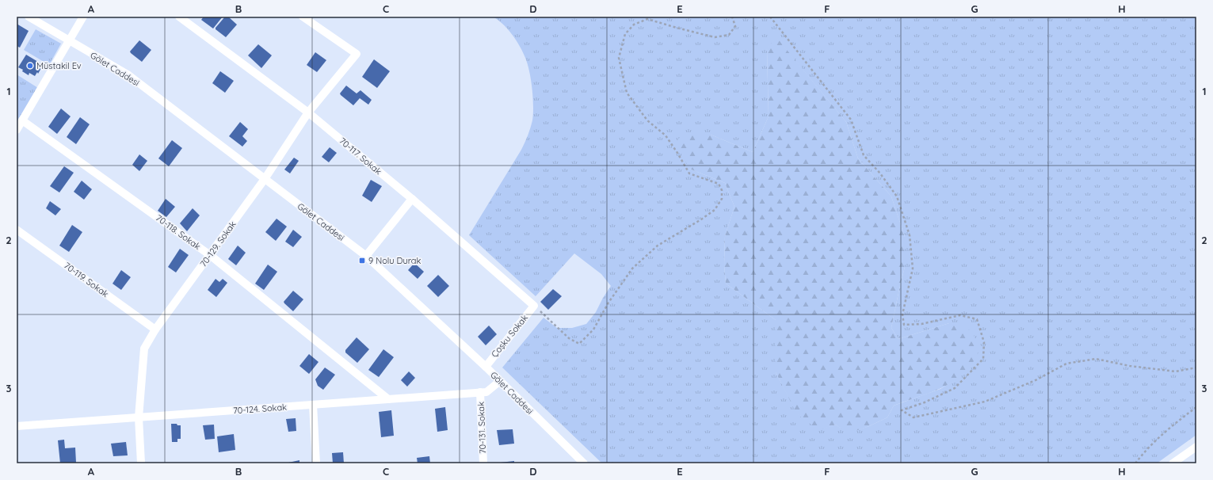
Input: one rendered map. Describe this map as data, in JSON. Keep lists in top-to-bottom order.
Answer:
{
  "streets": {
    "street": [
      "Gölet Caddesi",
      "70-117. Sokak",
      "70-118. Sokak",
      "70-129. Sokak",
      "70-119. Sokak",
      "Çoşku Sokak",
      "70-124. Sokak",
      "70-131. Sokak"
    ]
  },
  "crossings": [
    ["Gölet Caddesi", "70-129. Sokak"],
    ["Gölet Caddesi", "Çoşku Sokak"],
    ["Gölet Caddesi", "70-124. Sokak"],
    ["70-117. Sokak", "70-129. Sokak"],
    ["70-117. Sokak", "Çoşku Sokak"],
    ["70-118. Sokak", "70-129. Sokak"],
    ["70-118. Sokak", "70-124. Sokak"],
    ["70-129. Sokak", "70-119. Sokak"],
    ["70-129. Sokak", "70-124. Sokak"],
    ["70-124. Sokak", "70-131. Sokak"]
  ],
  "places": {
    "other": ["Müstakil Ev"],
    "transit": ["9 Nolu Durak"]
  },
  "grid": {
    "columns": [
      "A",
      "B",
      "C",
      "D",
      "E",
      "F",
      "G",
      "H"
    ],
    "rows": ["1", "2", "3"]
  }
}
